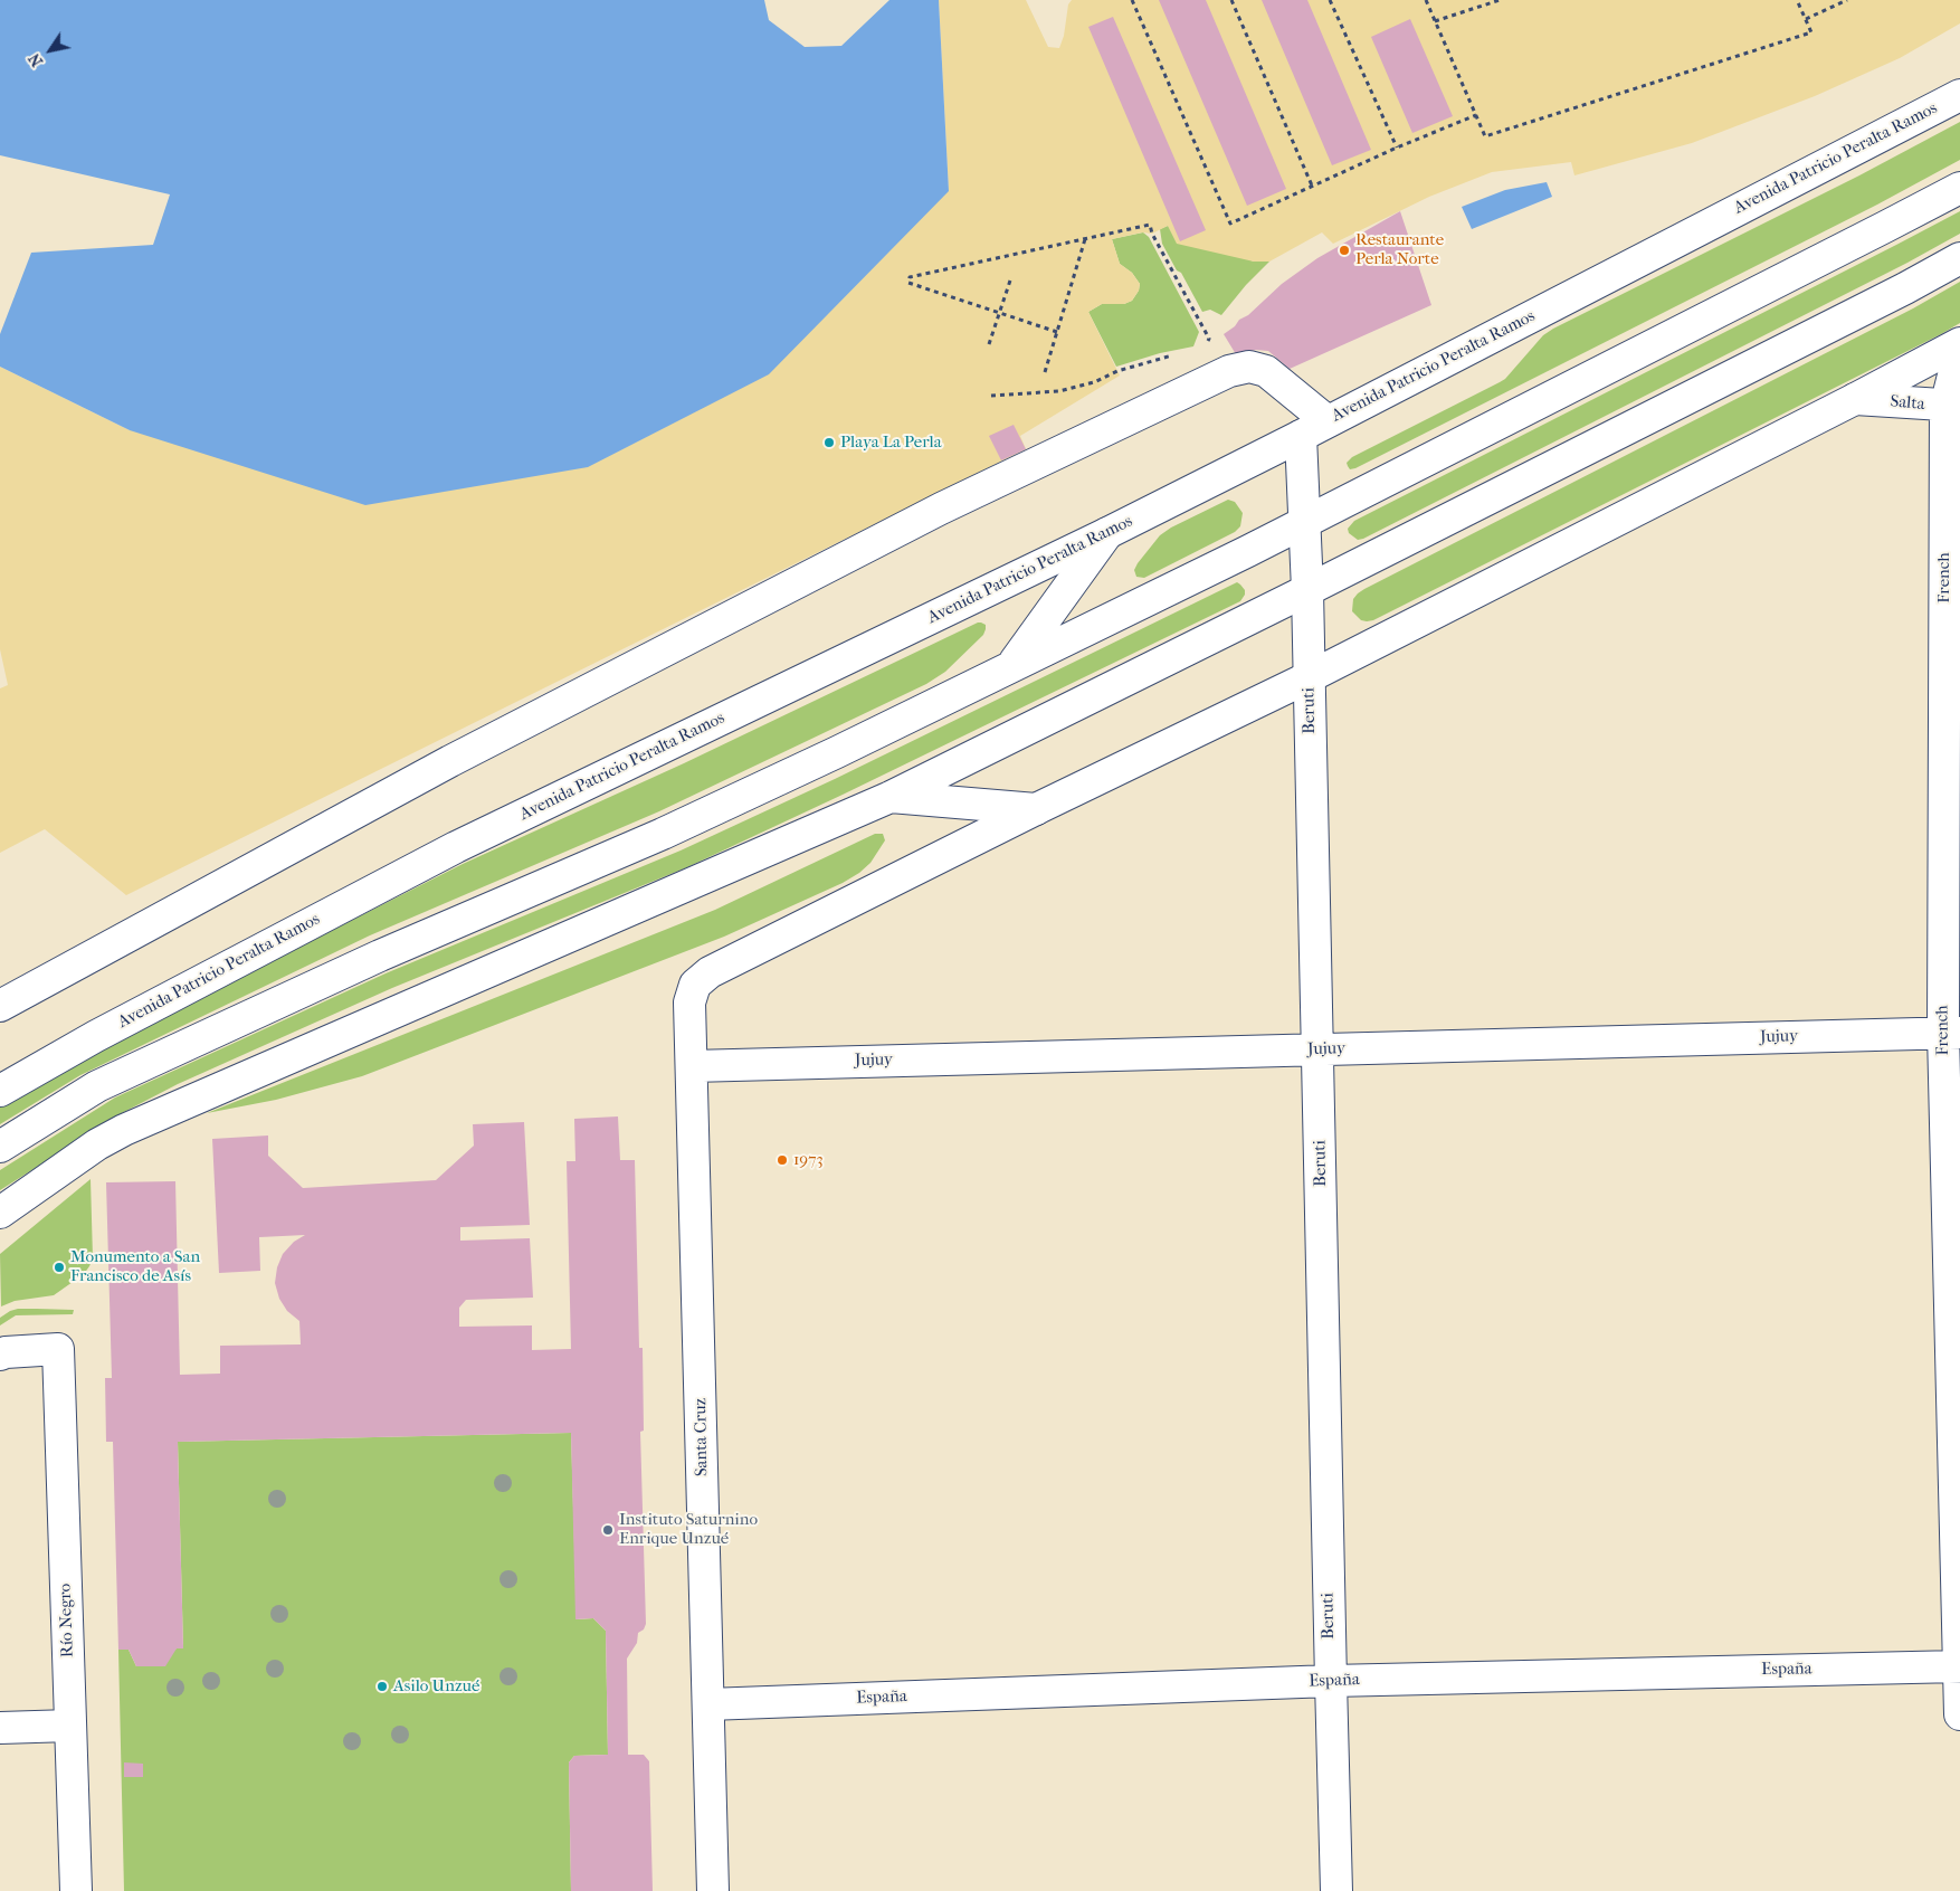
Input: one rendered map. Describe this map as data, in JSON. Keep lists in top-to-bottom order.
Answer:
{
  "streets": {
    "street": [
      "Avenida Patricio Peralta Ramos",
      "Salta",
      "French",
      "Beruti",
      "Jujuy",
      "Santa Cruz",
      "Río Negro",
      "España"
    ]
  },
  "crossings": [
    ["Avenida Patricio Peralta Ramos", "Beruti"],
    ["Salta", "French"],
    ["French", "Jujuy"],
    ["French", "España"],
    ["Beruti", "Jujuy"],
    ["Beruti", "España"],
    ["Jujuy", "Santa Cruz"],
    ["Santa Cruz", "España"]
  ],
  "places": [
    "Restaurante Perla Norte",
    "Playa La Perla",
    "1973",
    "Monumento a San Francisco de Asís",
    "Instituto Saturnino Enrique Unzué",
    "Asilo Unzué"
  ],
  "north": "bottom left"
}
